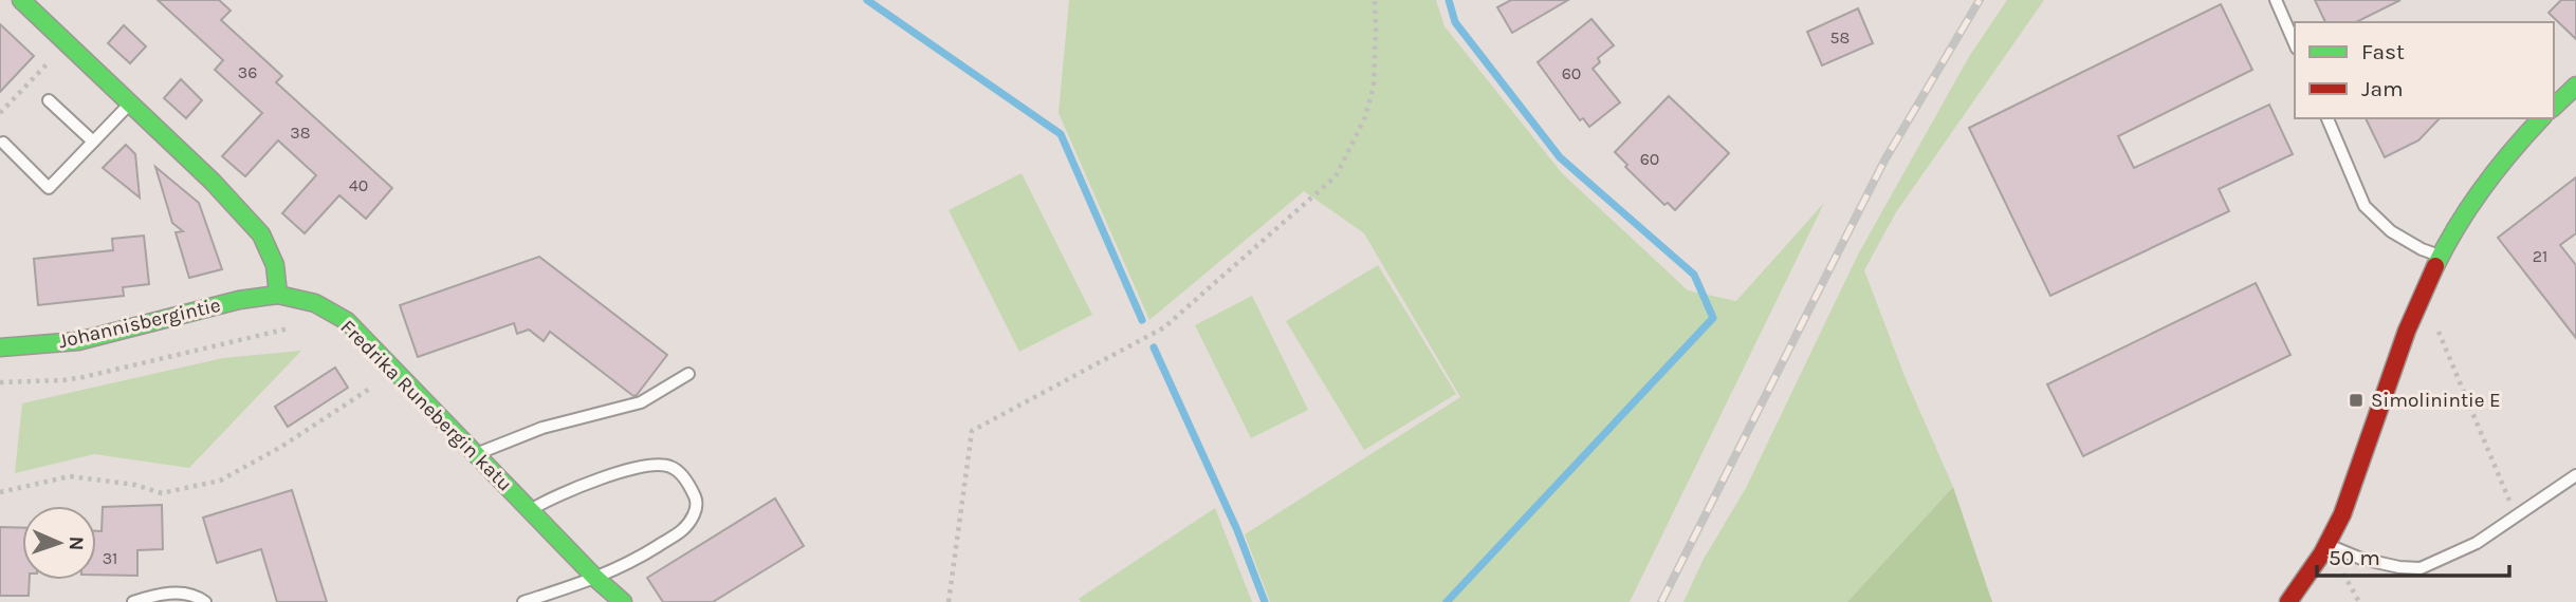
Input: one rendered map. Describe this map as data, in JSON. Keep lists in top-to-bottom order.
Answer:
{
  "streets": {
    "street": ["Johannisbergintie", "Fredrika Runebergin katu"]
  },
  "crossings": [
    ["Johannisbergintie", "Fredrika Runebergin katu"]
  ],
  "places": {
    "transit": ["Simolinintie E"]
  },
  "house_numbers": [
    "58",
    "36",
    "60",
    "38",
    "60",
    "40",
    "21",
    "31"
  ],
  "legend": ["Fast", "Jam"],
  "scale_bar": "50 m",
  "north": "right"
}
